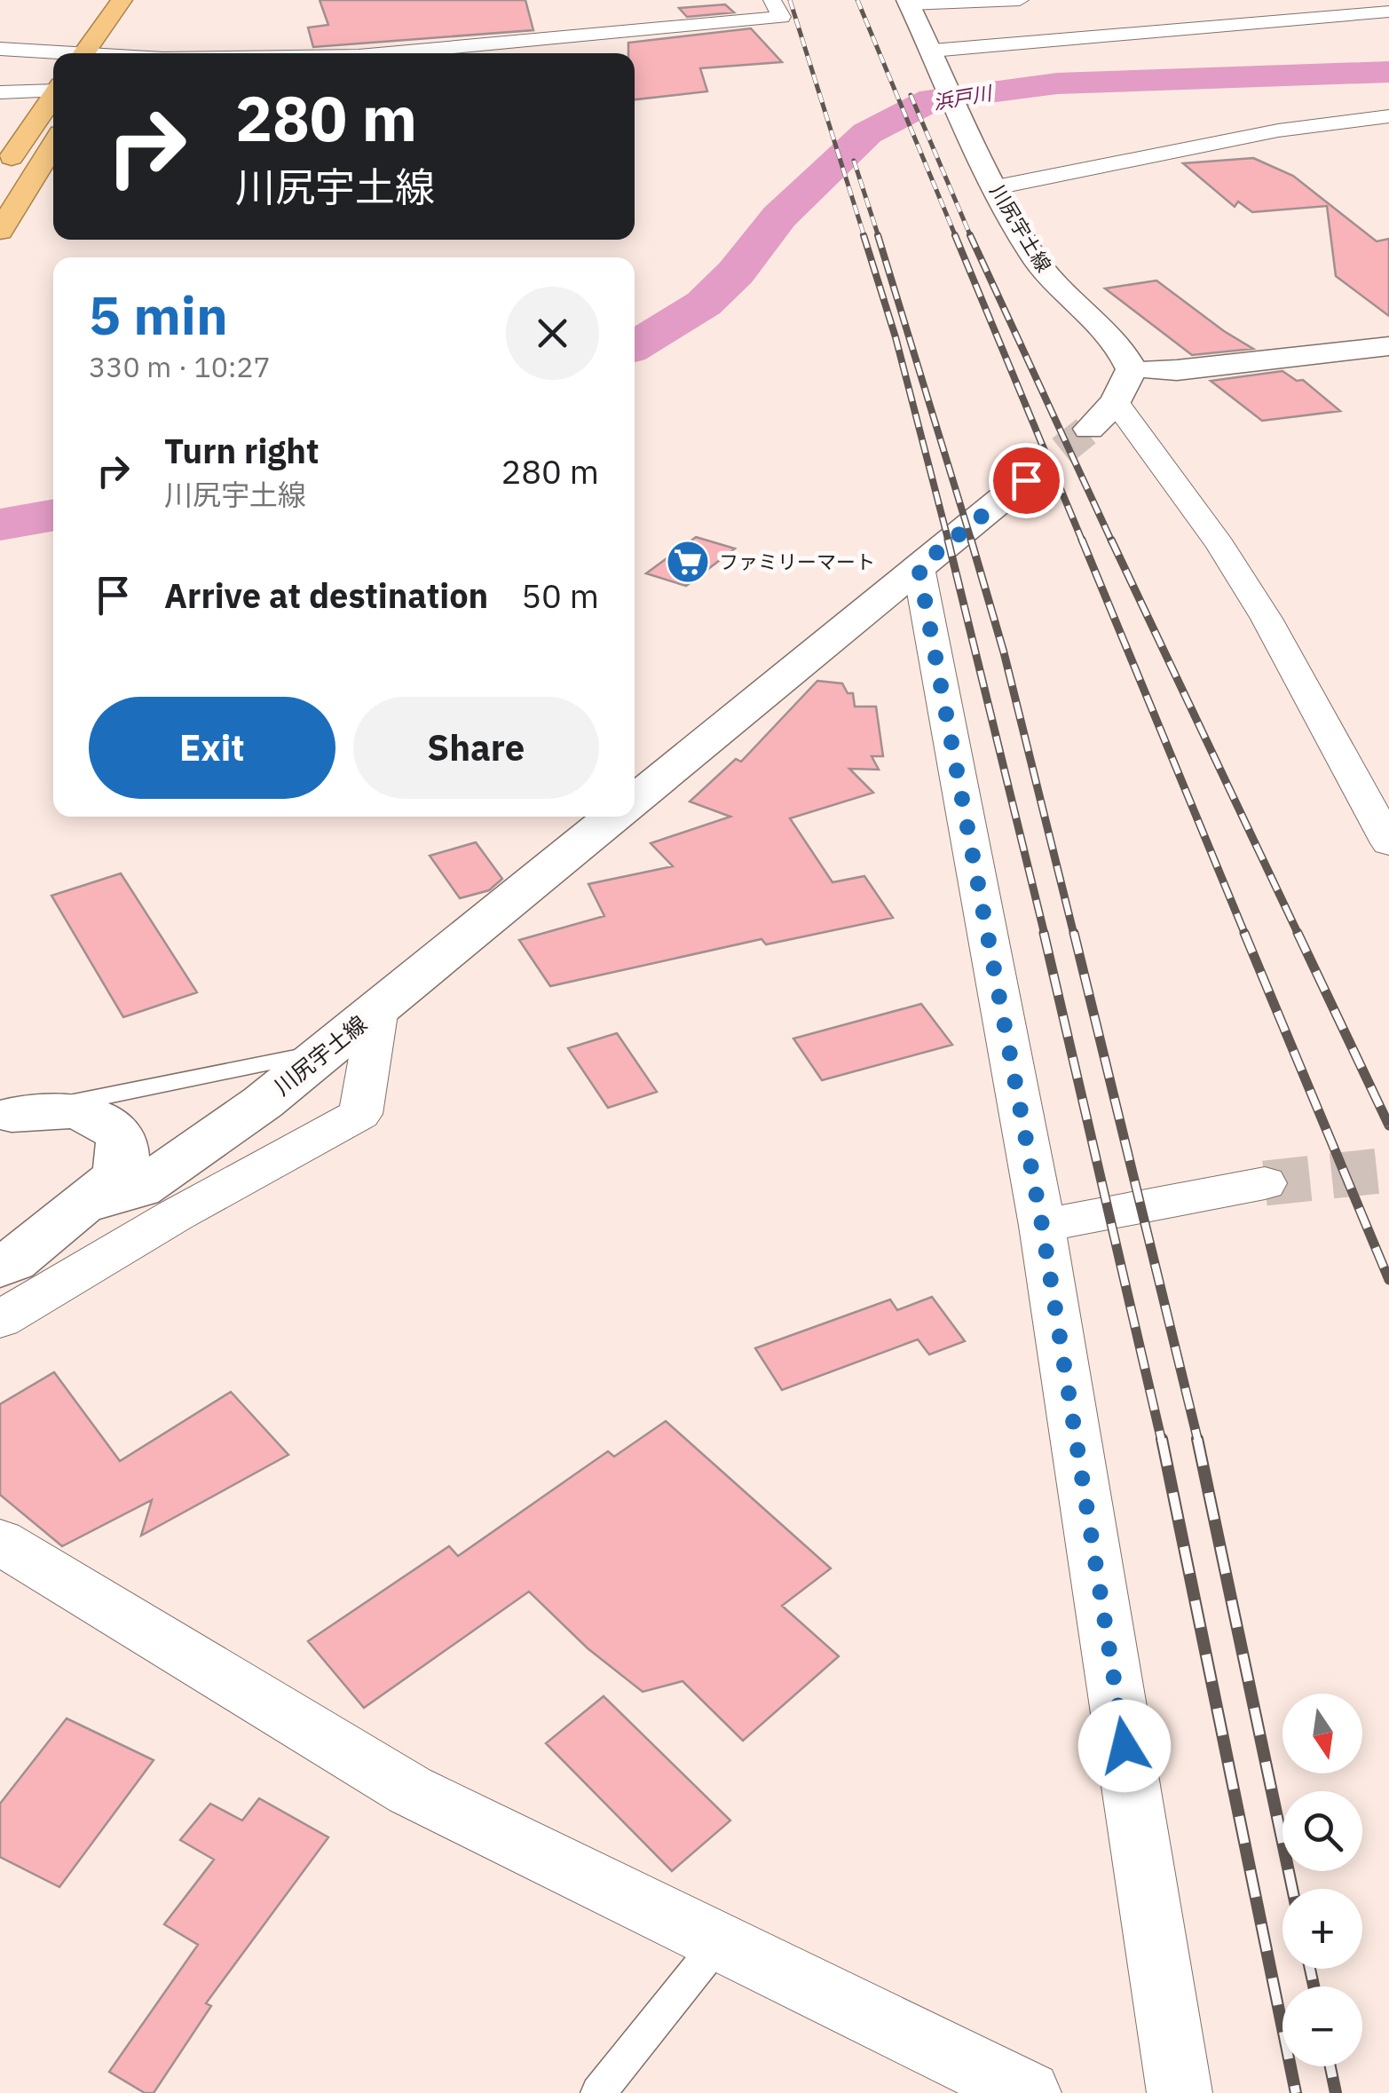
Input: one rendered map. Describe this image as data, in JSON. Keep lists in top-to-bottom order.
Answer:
{
  "streets": {
    "main road": ["川尻宇土線"]
  },
  "water": ["浜戸川"],
  "places": {
    "supermarket": ["ファミリーマート"]
  },
  "north": "bottom",
  "page": {
    "turn": ["280 m", "川尻宇土線"],
    "heading": ["5 min", "330 m · 10:27"],
    "list": [
      {
        "name": "Turn right",
        "note": "川尻宇土線",
        "value": "280 m"
      },
      {
        "name": "Arrive at destination",
        "value": "50 m"
      }
    ],
    "buttons": ["Exit", "Share"],
    "map_buttons": ["+", "−"]
  }
}
